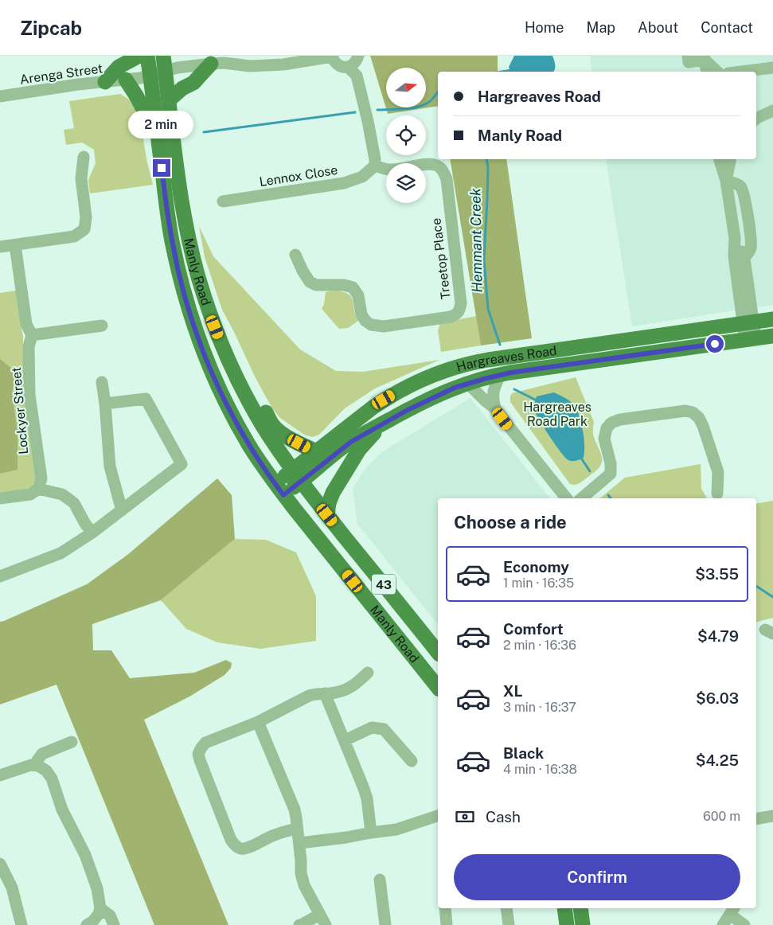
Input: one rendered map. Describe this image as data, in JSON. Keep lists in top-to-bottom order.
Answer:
{
  "streets": {
    "main road": ["Manly Road", "Hargreaves Road", "43"],
    "street": [
      "Arenga Street",
      "Lennox Close",
      "Treetop Place",
      "Lockyer Street"
    ]
  },
  "crossings": [
    ["Arenga Street", "Manly Road"],
    ["Lennox Close", "Treetop Place"],
    ["Manly Road", "Hargreaves Road"]
  ],
  "water": ["Hemmant Creek"],
  "parks": ["Hargreaves Road Park"],
  "north": "right",
  "page": {
    "header": "Zipcab",
    "nav": [
      "Home",
      "Map",
      "About",
      "Contact"
    ],
    "banner": ["Hargreaves Road", "Manly Road"],
    "bubble": "2 min",
    "heading": "Choose a ride",
    "list": [
      {
        "name": "Economy",
        "note": "1 min · 16:35",
        "value": "$3.55"
      },
      {
        "name": "Comfort",
        "note": "2 min · 16:36",
        "value": "$4.79"
      },
      {
        "name": "XL",
        "note": "3 min · 16:37",
        "value": "$6.03"
      },
      {
        "name": "Black",
        "note": "4 min · 16:38",
        "value": "$4.25"
      }
    ],
    "pay": ["Cash", "600 m"],
    "buttons": "Confirm"
  }
}
